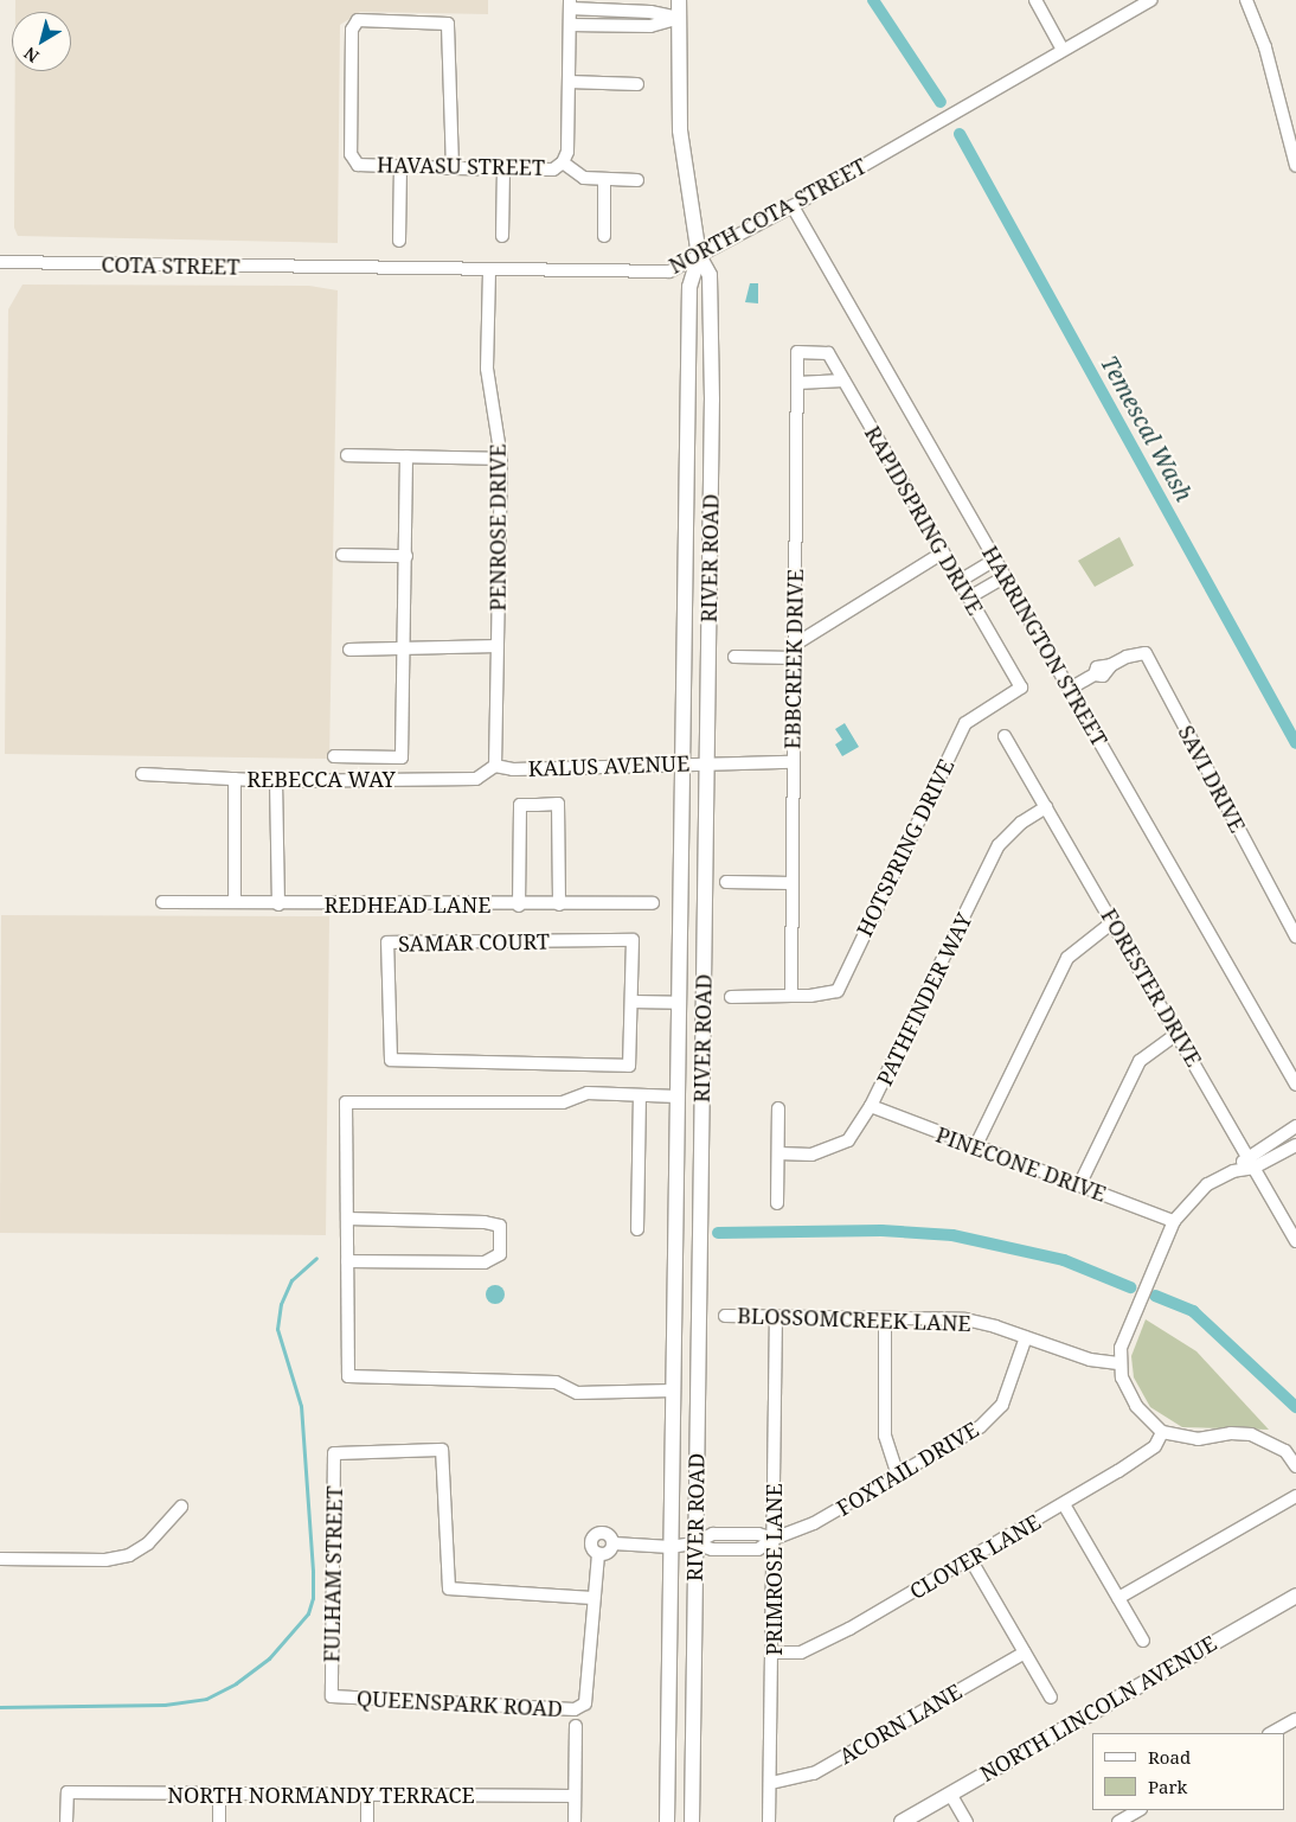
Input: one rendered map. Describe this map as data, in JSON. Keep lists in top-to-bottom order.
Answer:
{
  "streets": {
    "main road": ["RIVER ROAD", "NORTH LINCOLN AVENUE"],
    "street": [
      "HAVASU STREET",
      "NORTH COTA STREET",
      "COTA STREET",
      "RAPIDSPRING DRIVE",
      "PENROSE DRIVE",
      "HARRINGTON STREET",
      "EBBCREEK DRIVE",
      "KALUS AVENUE",
      "REBECCA WAY",
      "SAVI DRIVE",
      "HOTSPRING DRIVE",
      "REDHEAD LANE",
      "SAMAR COURT",
      "FORESTER DRIVE",
      "PATHFINDER WAY",
      "PINECONE DRIVE",
      "BLOSSOMCREEK LANE",
      "FOXTAIL DRIVE",
      "CLOVER LANE",
      "PRIMROSE LANE",
      "FULHAM STREET",
      "QUEENSPARK ROAD",
      "ACORN LANE",
      "NORTH NORMANDY TERRACE"
    ]
  },
  "crossings": [
    ["NORTH COTA STREET", "COTA STREET"],
    ["NORTH COTA STREET", "PENROSE DRIVE"],
    ["NORTH COTA STREET", "RIVER ROAD"],
    ["NORTH COTA STREET", "HARRINGTON STREET"],
    ["RAPIDSPRING DRIVE", "EBBCREEK DRIVE"],
    ["RAPIDSPRING DRIVE", "HOTSPRING DRIVE"],
    ["PENROSE DRIVE", "KALUS AVENUE"],
    ["PENROSE DRIVE", "REBECCA WAY"],
    ["RIVER ROAD", "KALUS AVENUE"],
    ["RIVER ROAD", "FOXTAIL DRIVE"],
    ["HARRINGTON STREET", "SAVI DRIVE"],
    ["EBBCREEK DRIVE", "KALUS AVENUE"],
    ["EBBCREEK DRIVE", "HOTSPRING DRIVE"],
    ["KALUS AVENUE", "REBECCA WAY"],
    ["FORESTER DRIVE", "PATHFINDER WAY"],
    ["PATHFINDER WAY", "PINECONE DRIVE"],
    ["BLOSSOMCREEK LANE", "FOXTAIL DRIVE"],
    ["BLOSSOMCREEK LANE", "PRIMROSE LANE"],
    ["FOXTAIL DRIVE", "PRIMROSE LANE"],
    ["CLOVER LANE", "PRIMROSE LANE"],
    ["PRIMROSE LANE", "ACORN LANE"],
    ["FULHAM STREET", "QUEENSPARK ROAD"]
  ],
  "water": ["Temescal Wash"],
  "legend": ["Road", "Park"],
  "north": "bottom left"
}
